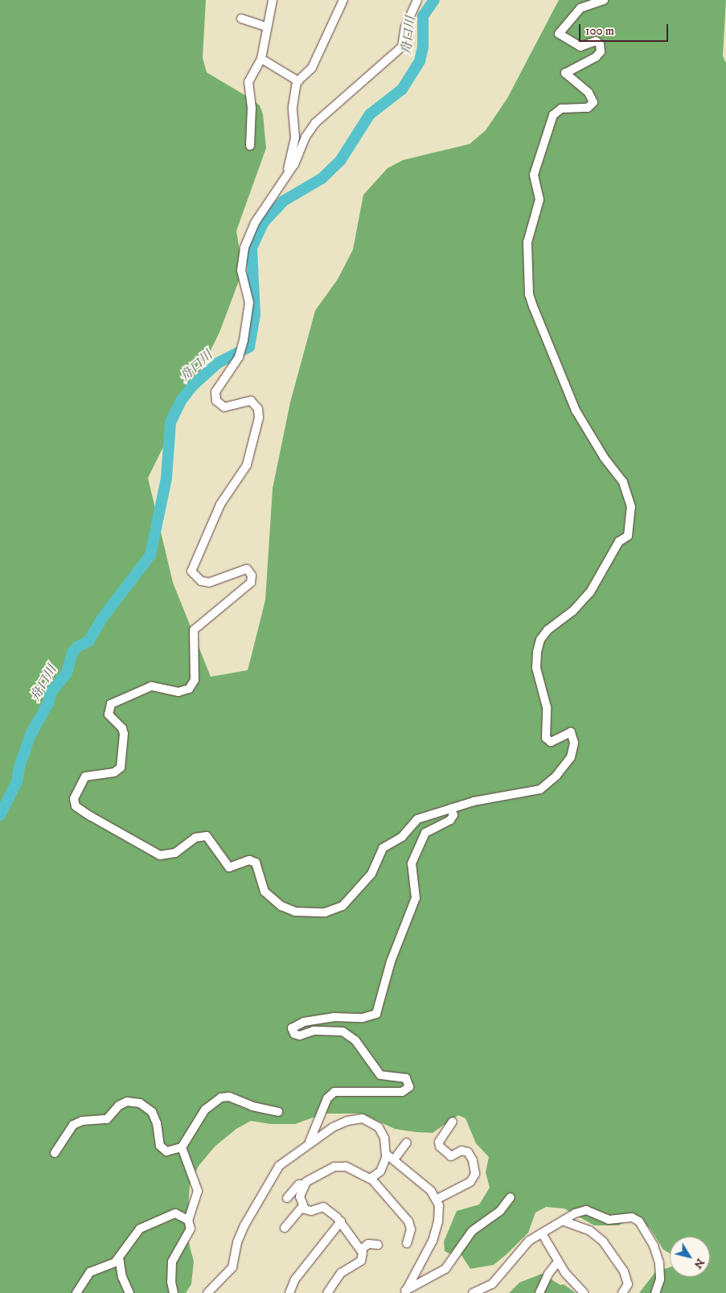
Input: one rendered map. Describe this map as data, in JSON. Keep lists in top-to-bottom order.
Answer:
{
  "water": ["舟口川"],
  "scale_bar": "100 m",
  "north": "bottom right"
}
